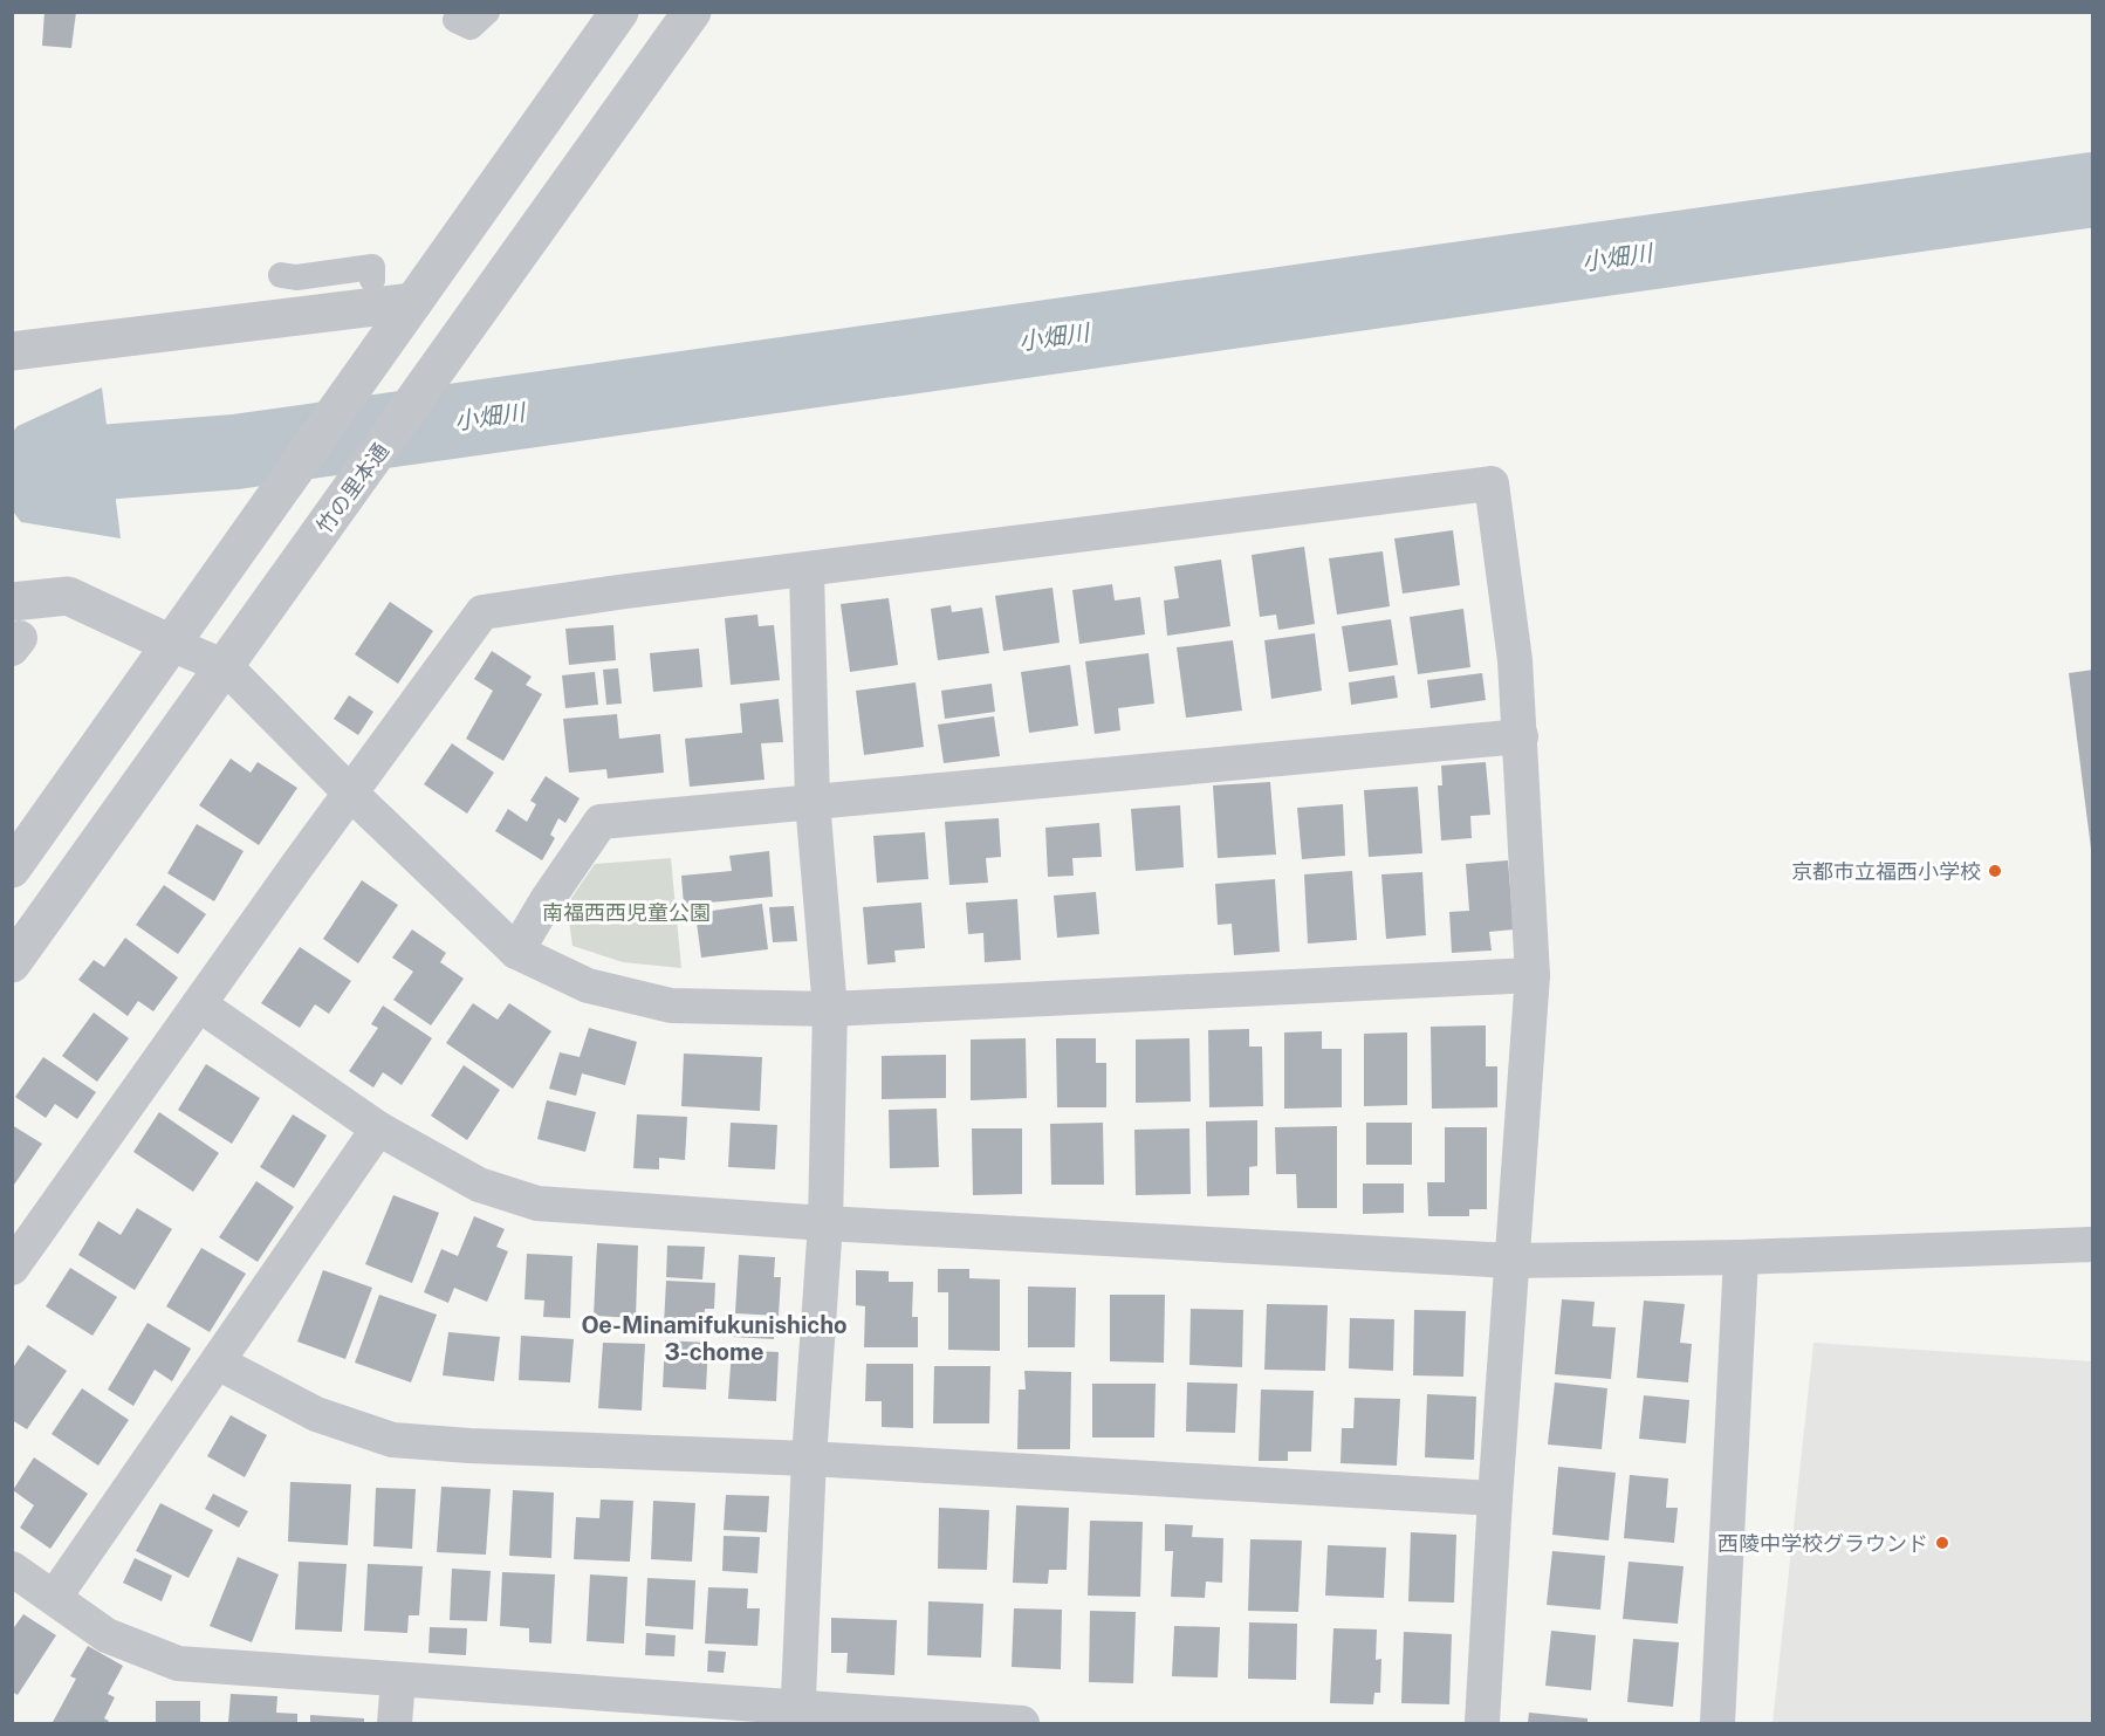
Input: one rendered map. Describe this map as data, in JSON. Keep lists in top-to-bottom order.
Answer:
{
  "streets": {
    "street": ["竹の里本通"]
  },
  "districts": ["Oe-Minamifukunishicho 3-chome"],
  "water": ["小畑川"],
  "parks": ["南福西西児童公園"],
  "places": ["京都市立福西小学校", "西陵中学校グラウンド"]
}
